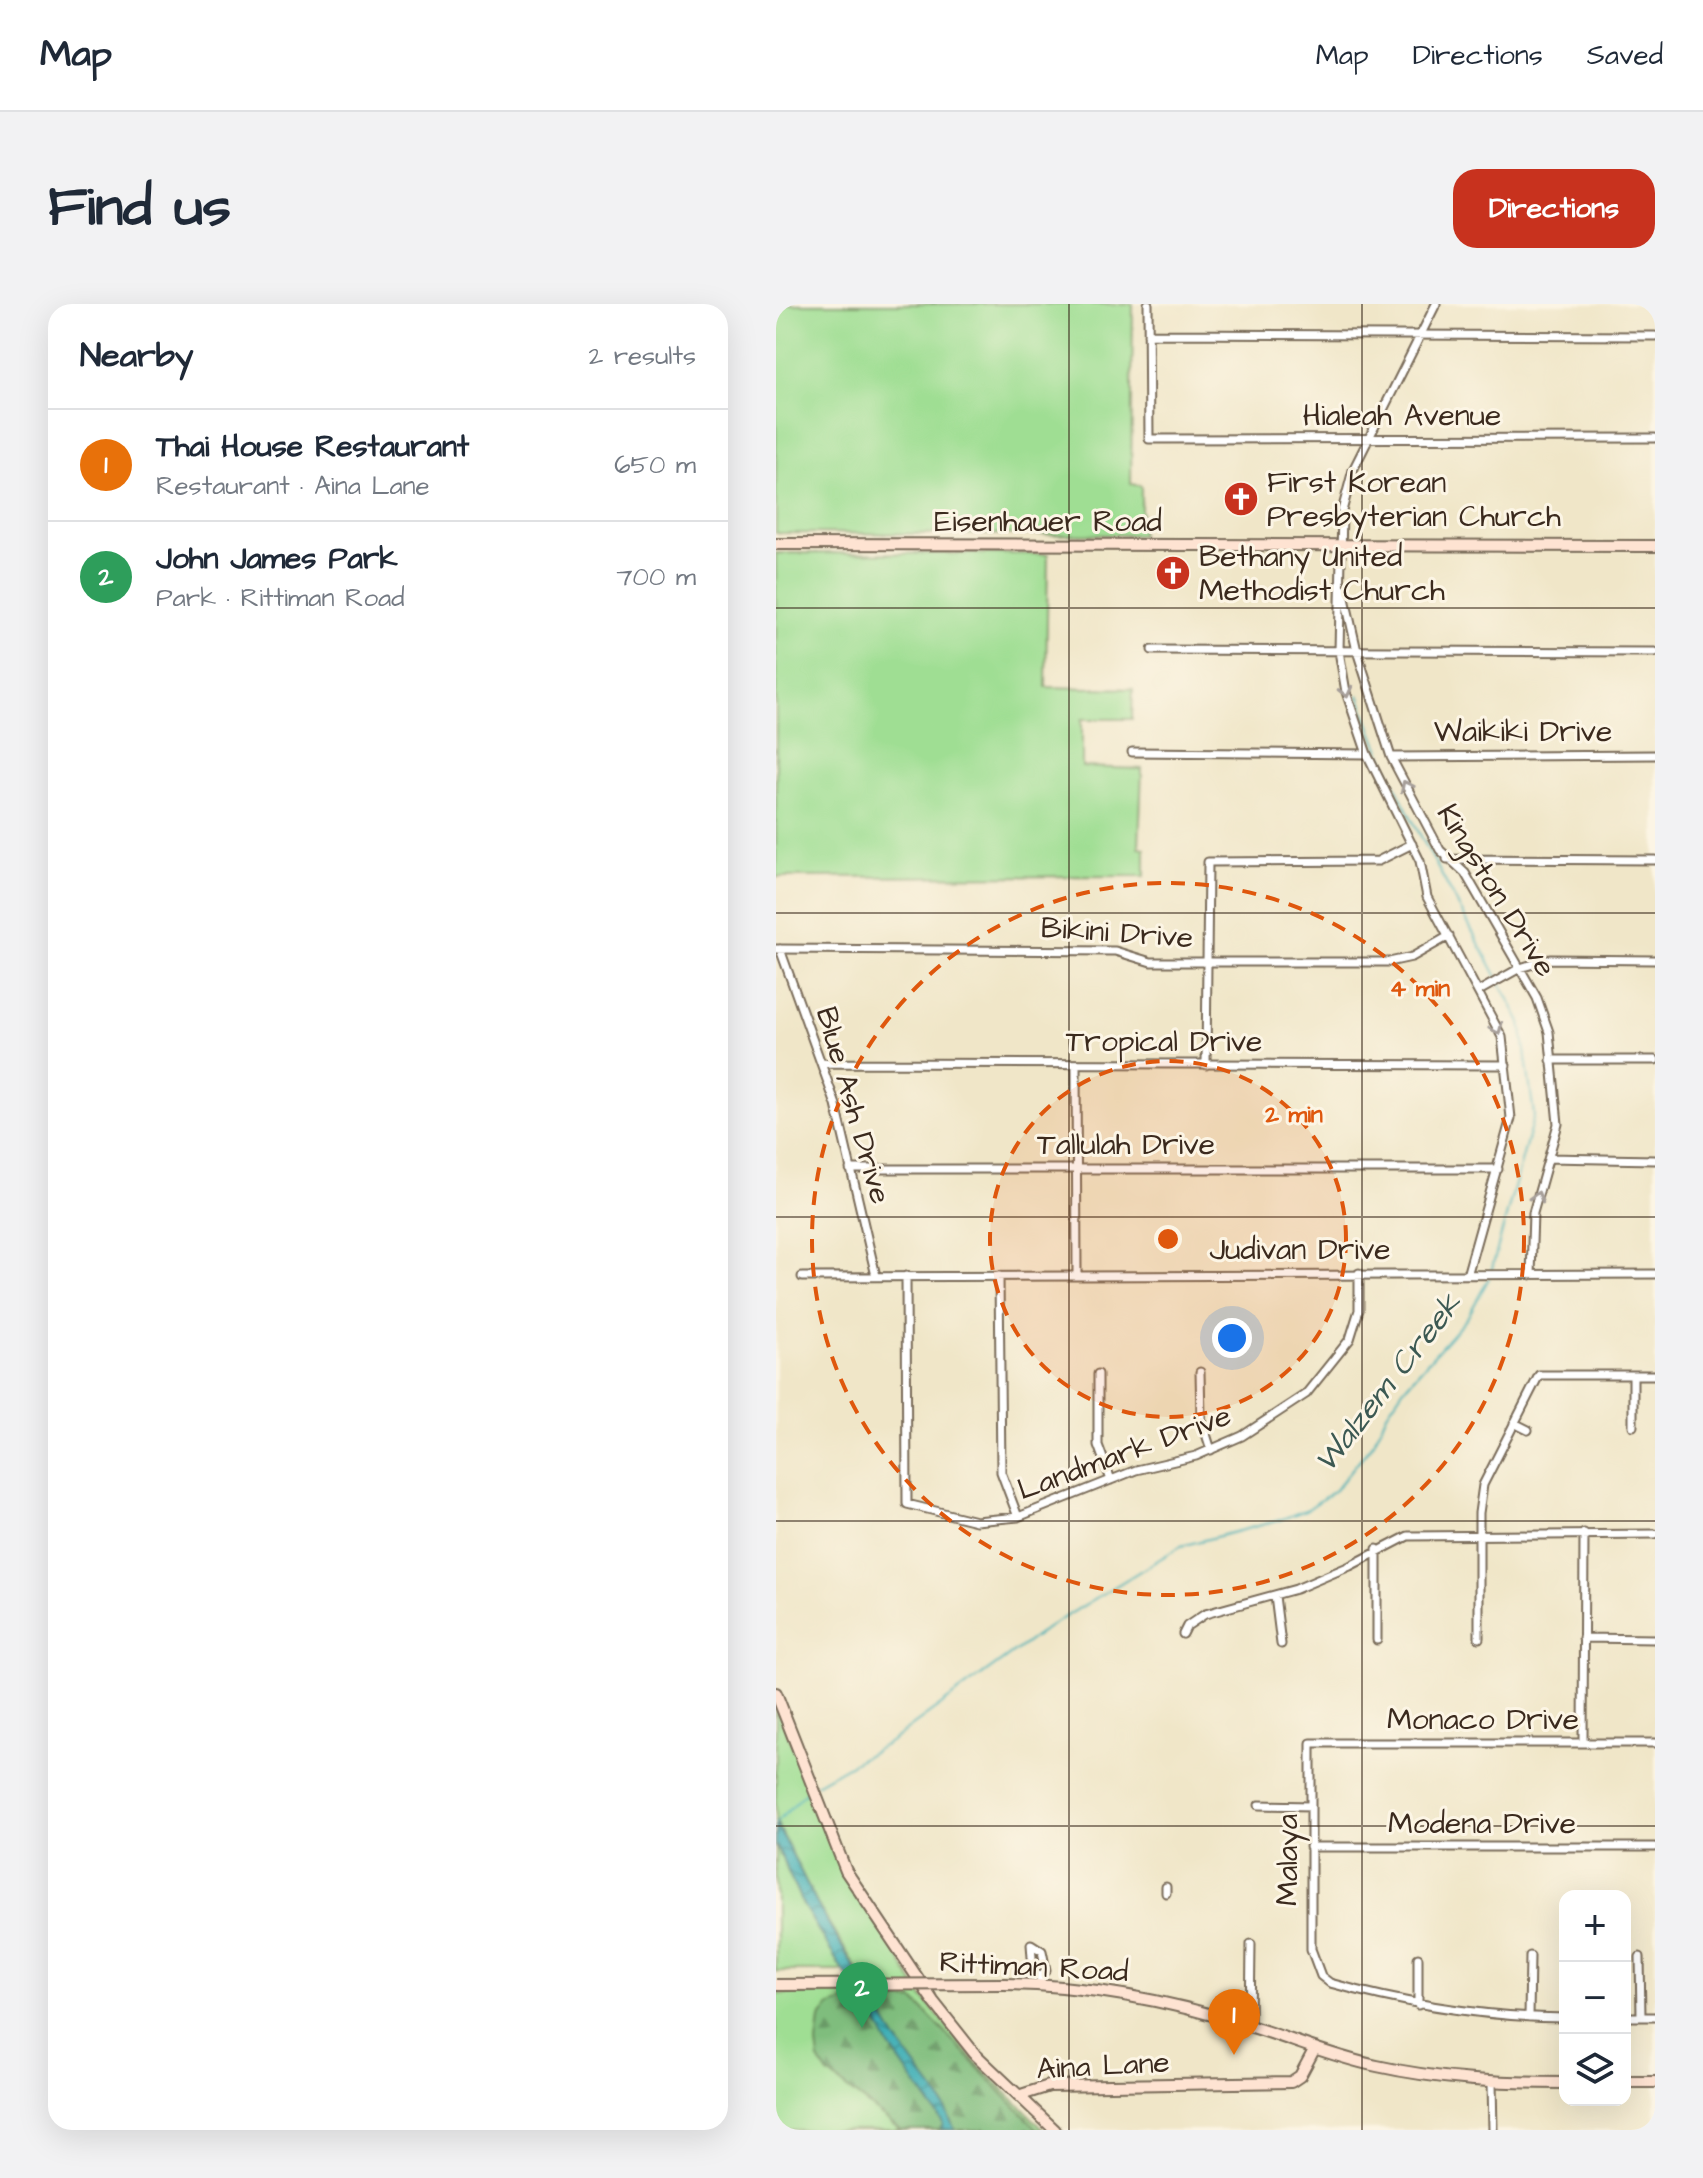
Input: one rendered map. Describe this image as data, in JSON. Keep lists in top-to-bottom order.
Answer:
{
  "streets": {
    "main road": ["Eisenhauer Road", "Rittiman Road", "Aina Lane"],
    "street": [
      "Hialeah Avenue",
      "Waikiki Drive",
      "Kingston Drive",
      "Bikini Drive",
      "Tropical Drive",
      "Blue Ash Drive",
      "Tallulah Drive",
      "Judivan Drive",
      "Landmark Drive",
      "Monaco Drive",
      "Modena Drive",
      "Malaya"
    ]
  },
  "crossings": [
    ["Hialeah Avenue", "Kingston Drive"],
    ["Eisenhauer Road", "Kingston Drive"],
    ["Waikiki Drive", "Kingston Drive"],
    ["Kingston Drive", "Bikini Drive"],
    ["Kingston Drive", "Tropical Drive"],
    ["Kingston Drive", "Tallulah Drive"],
    ["Kingston Drive", "Judivan Drive"],
    ["Bikini Drive", "Blue Ash Drive"],
    ["Tropical Drive", "Blue Ash Drive"],
    ["Blue Ash Drive", "Tallulah Drive"],
    ["Blue Ash Drive", "Judivan Drive"],
    ["Judivan Drive", "Landmark Drive"],
    ["Monaco Drive", "Malaya"],
    ["Modena Drive", "Malaya"],
    ["Rittiman Road", "Aina Lane"]
  ],
  "water": ["Walzem Creek"],
  "places": {
    "church": ["First Korean Presbyterian Church", "Bethany United Methodist Church"]
  },
  "page": {
    "header": "Map",
    "nav": ["Map", "Directions", "Saved"],
    "title": "Find us",
    "buttons": "Directions",
    "heading": ["Nearby", "2 results"],
    "list": [
      {
        "mark": "1",
        "name": "Thai House Restaurant",
        "note": "Restaurant · Aina Lane",
        "value": "650 m"
      },
      {
        "mark": "2",
        "name": "John James Park",
        "note": "Park · Rittiman Road",
        "value": "700 m"
      }
    ],
    "map_buttons": ["+", "−"],
    "pins": ["2", "1"]
  },
  "rings": ["4 min", "2 min"]
}
